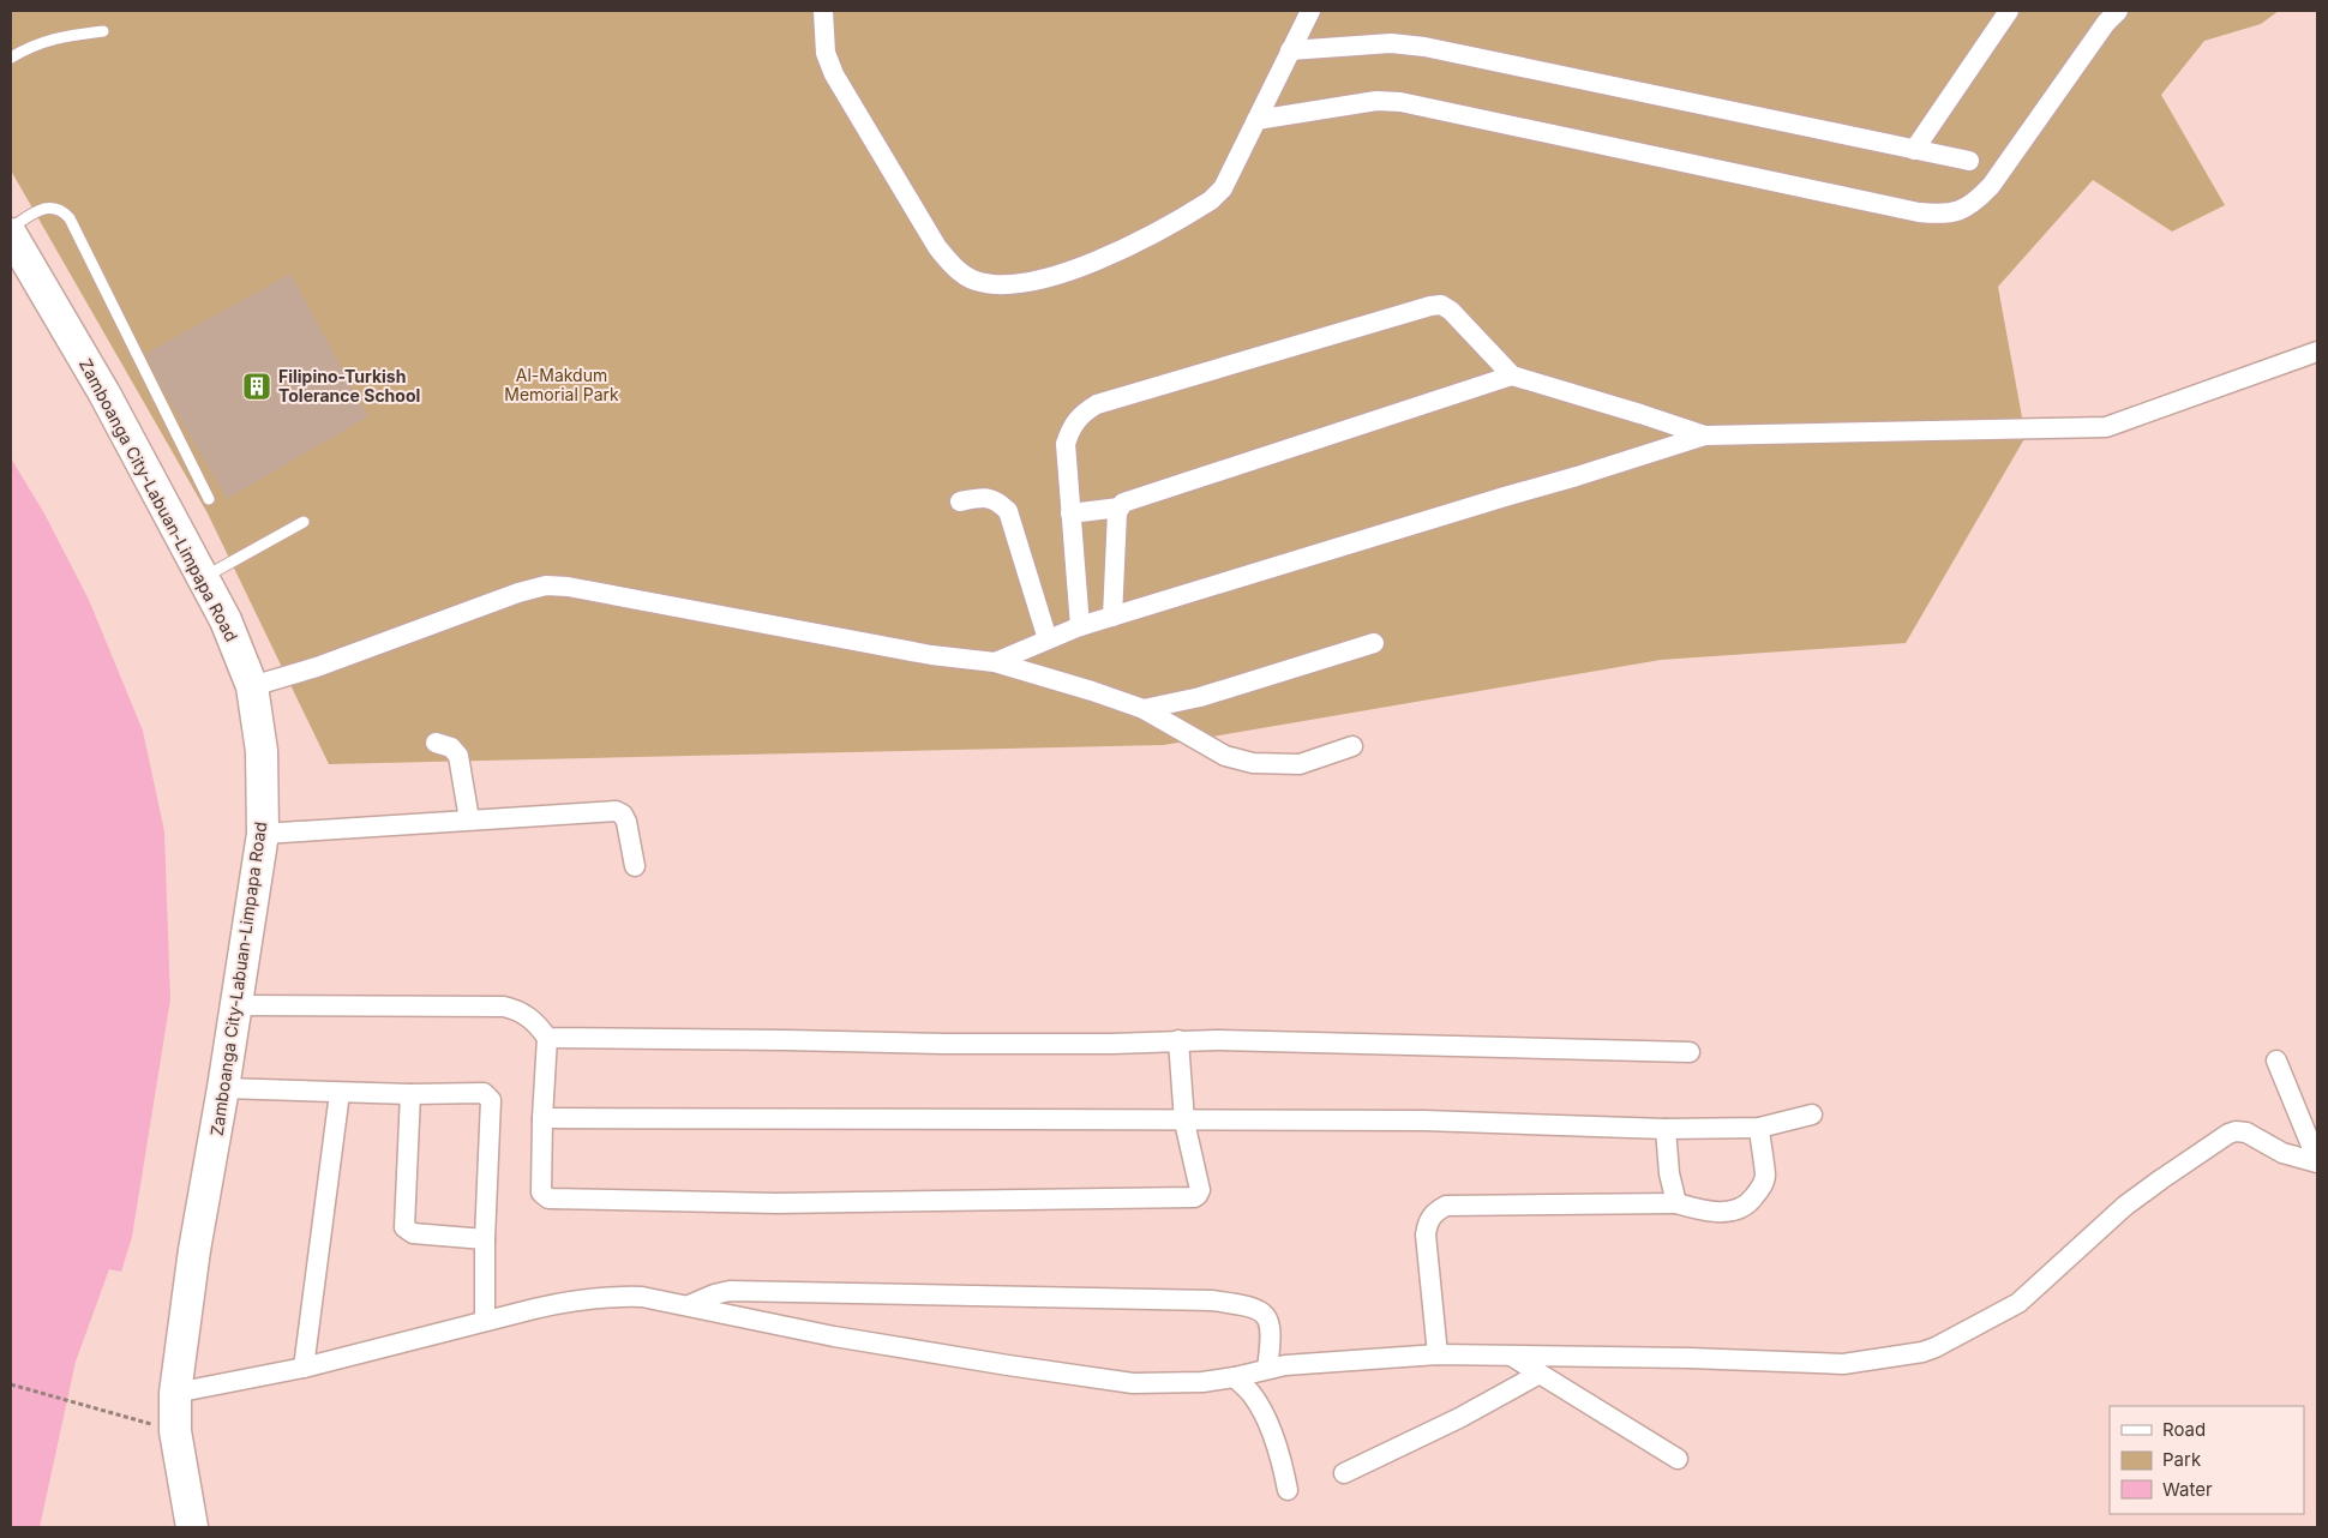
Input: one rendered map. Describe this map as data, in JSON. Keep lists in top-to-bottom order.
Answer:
{
  "streets": {
    "main road": ["Zamboanga City-Labuan-Limpapa Road"]
  },
  "parks": ["Al-Makdum Memorial Park"],
  "places": {
    "building": ["Filipino-Turkish Tolerance School"]
  },
  "legend": ["Road", "Park", "Water"]
}
